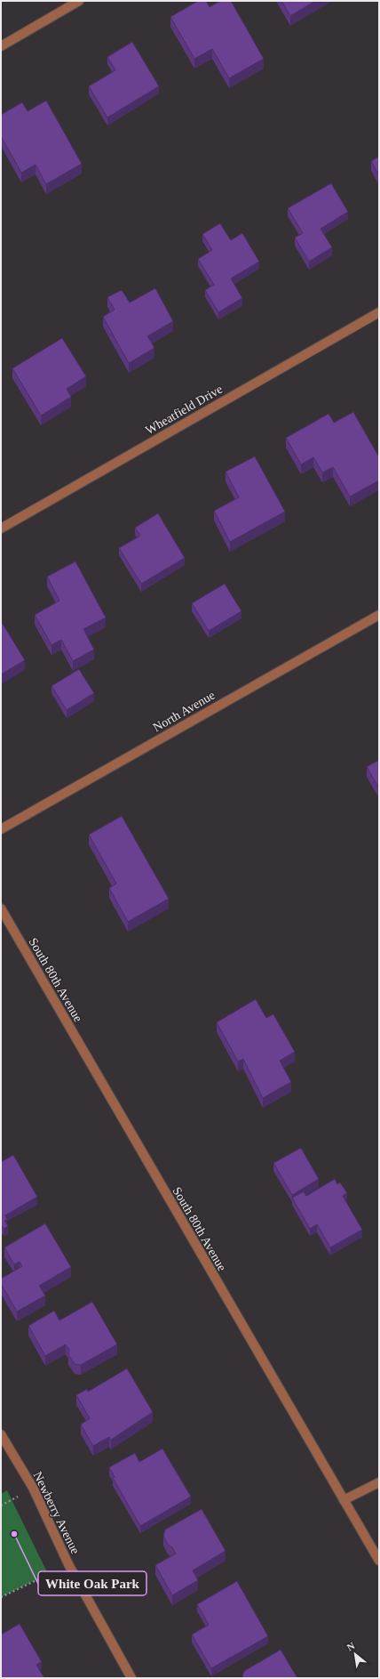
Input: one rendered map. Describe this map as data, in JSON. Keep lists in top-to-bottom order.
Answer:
{
  "streets": {
    "street": [
      "Wheatfield Drive",
      "North Avenue",
      "South 80th Avenue",
      "Newberry Avenue"
    ]
  },
  "places": ["White Oak Park"],
  "north": "top left"
}
